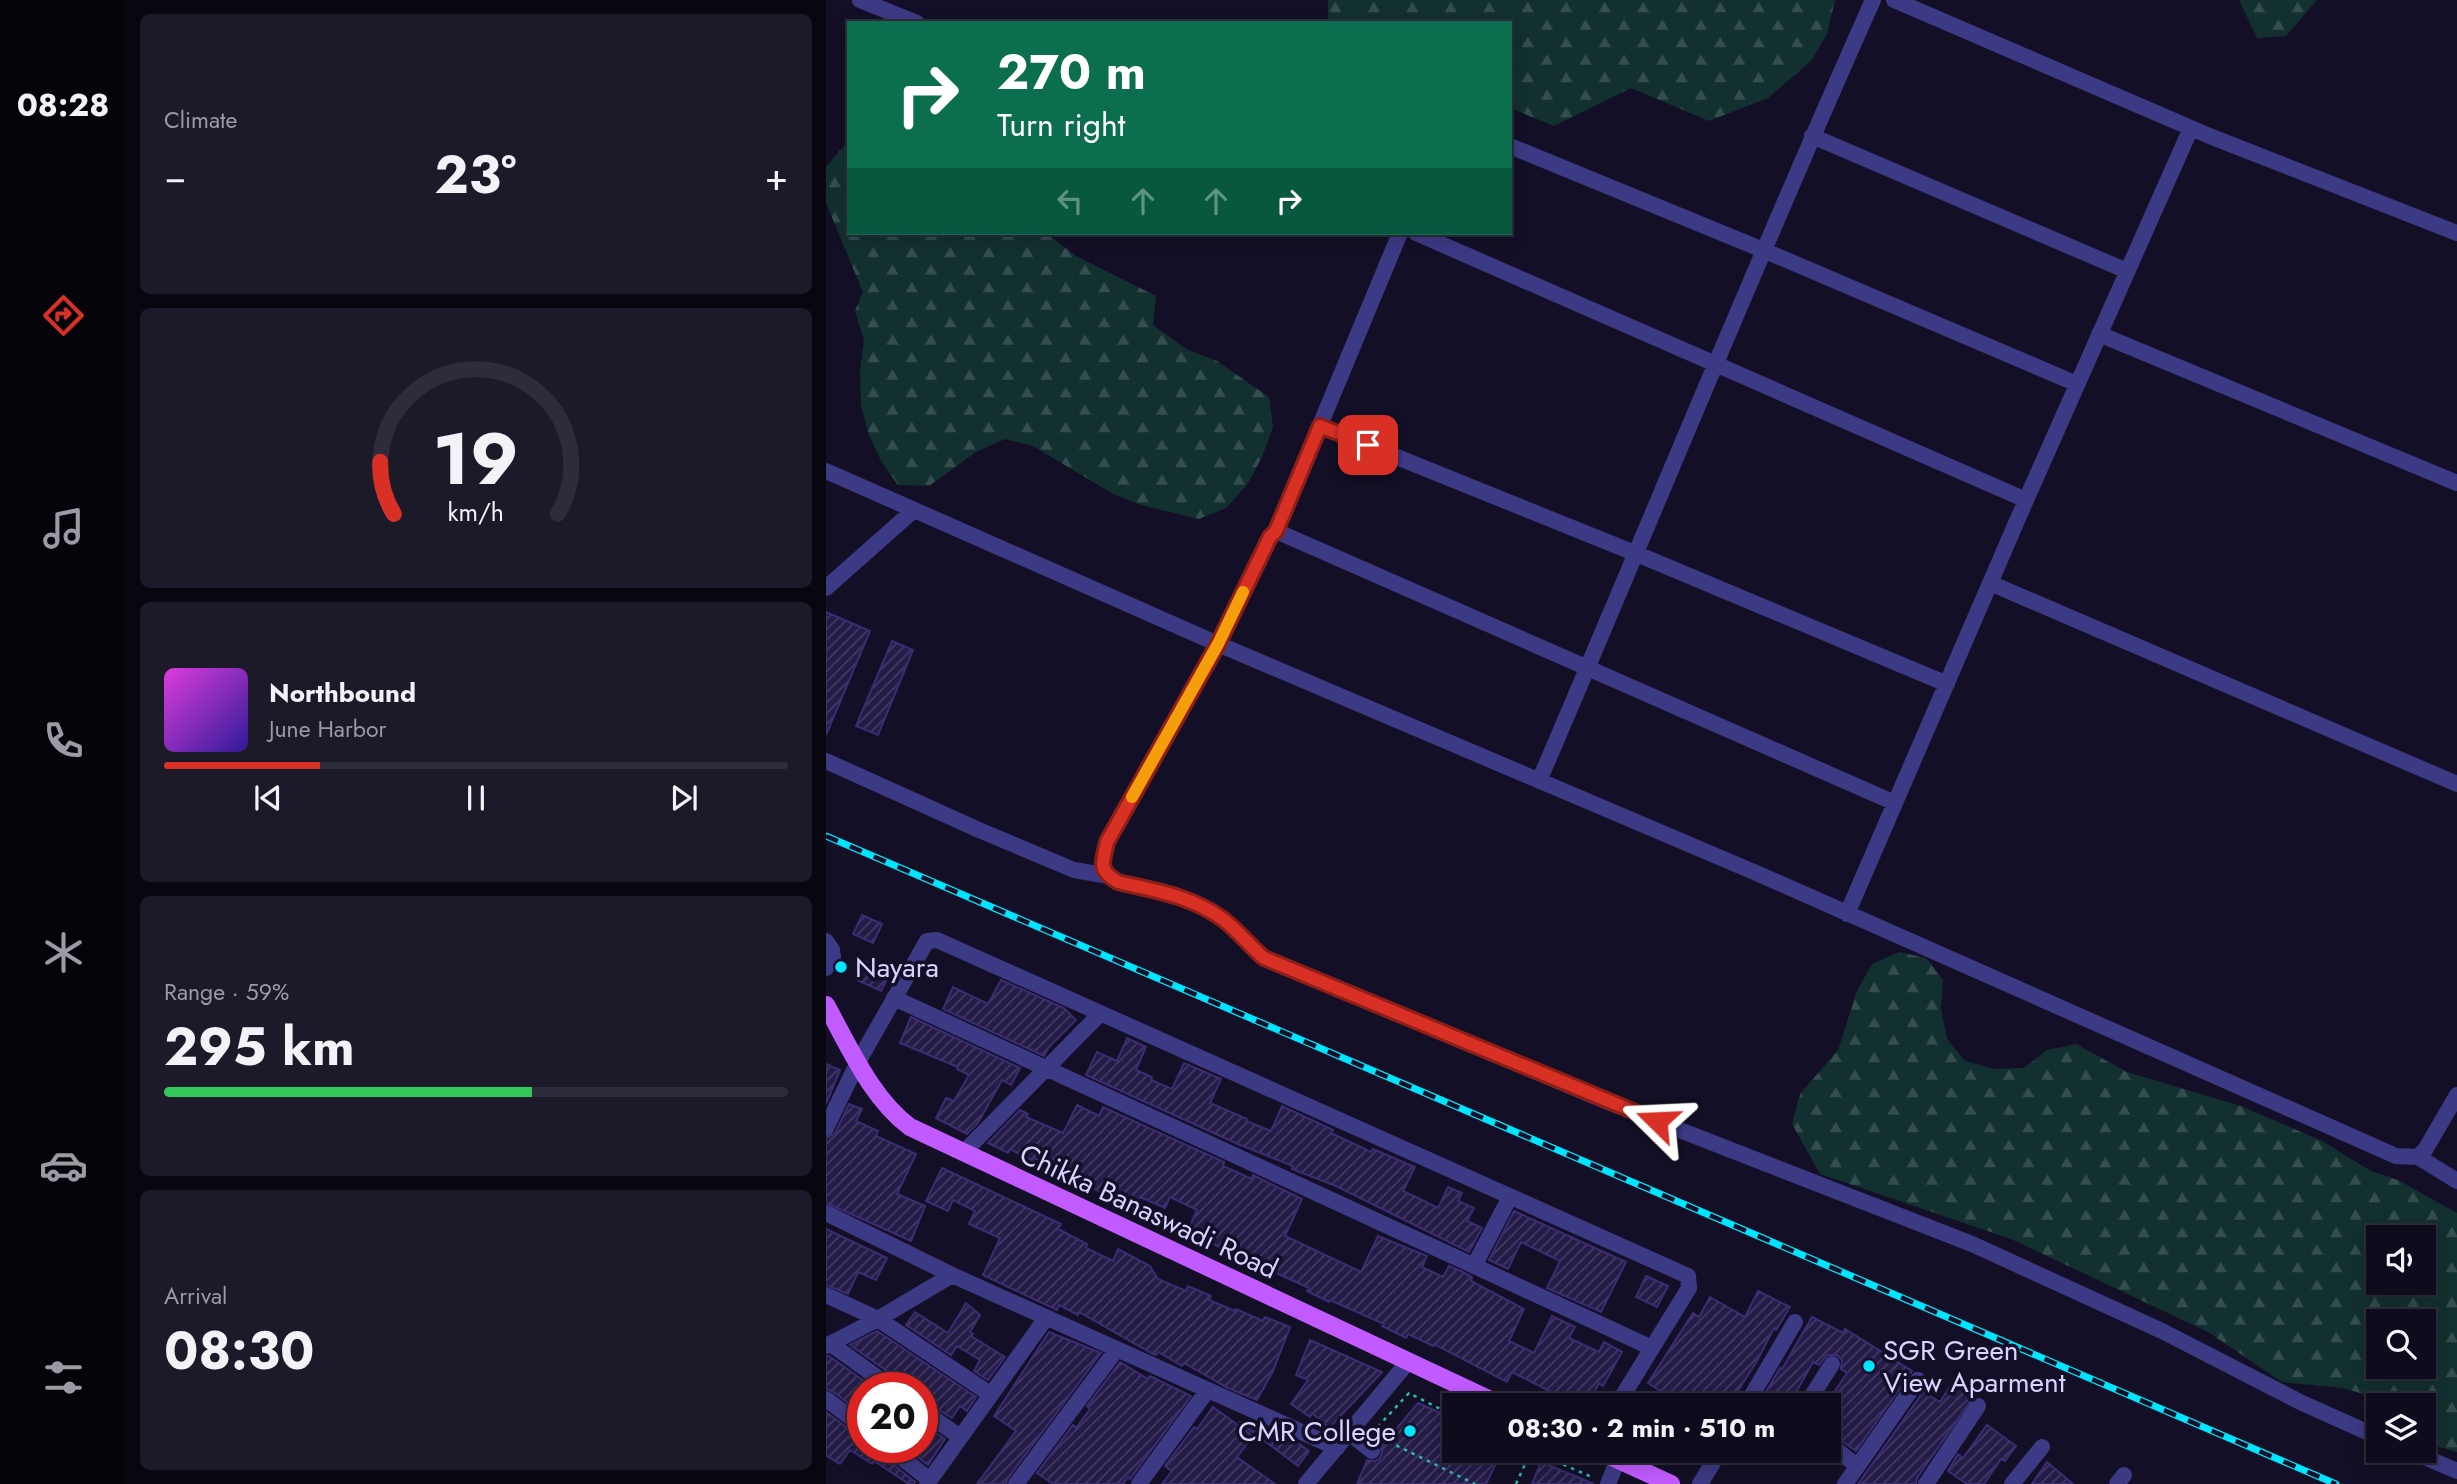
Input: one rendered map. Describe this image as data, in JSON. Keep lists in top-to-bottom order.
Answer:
{
  "streets": {
    "main road": ["Chikka Banaswadi Road"]
  },
  "places": ["Nayara", "SGR Green View Aparment", "CMR College"],
  "page": {
    "tabs": "08:28",
    "tile": [
      "Climate",
      ["Range · 59%", "295 km"],
      ["Arrival", "08:30"]
    ],
    "turn": ["270 m", "Turn right"],
    "heat": ["−", "23°", "+"],
    "song": ["Northbound", "June Harbor"],
    "limit": "20",
    "trip": "08:30 · 2 min · 510 m",
    "gauge": ["19", "km/h"]
  }
}
